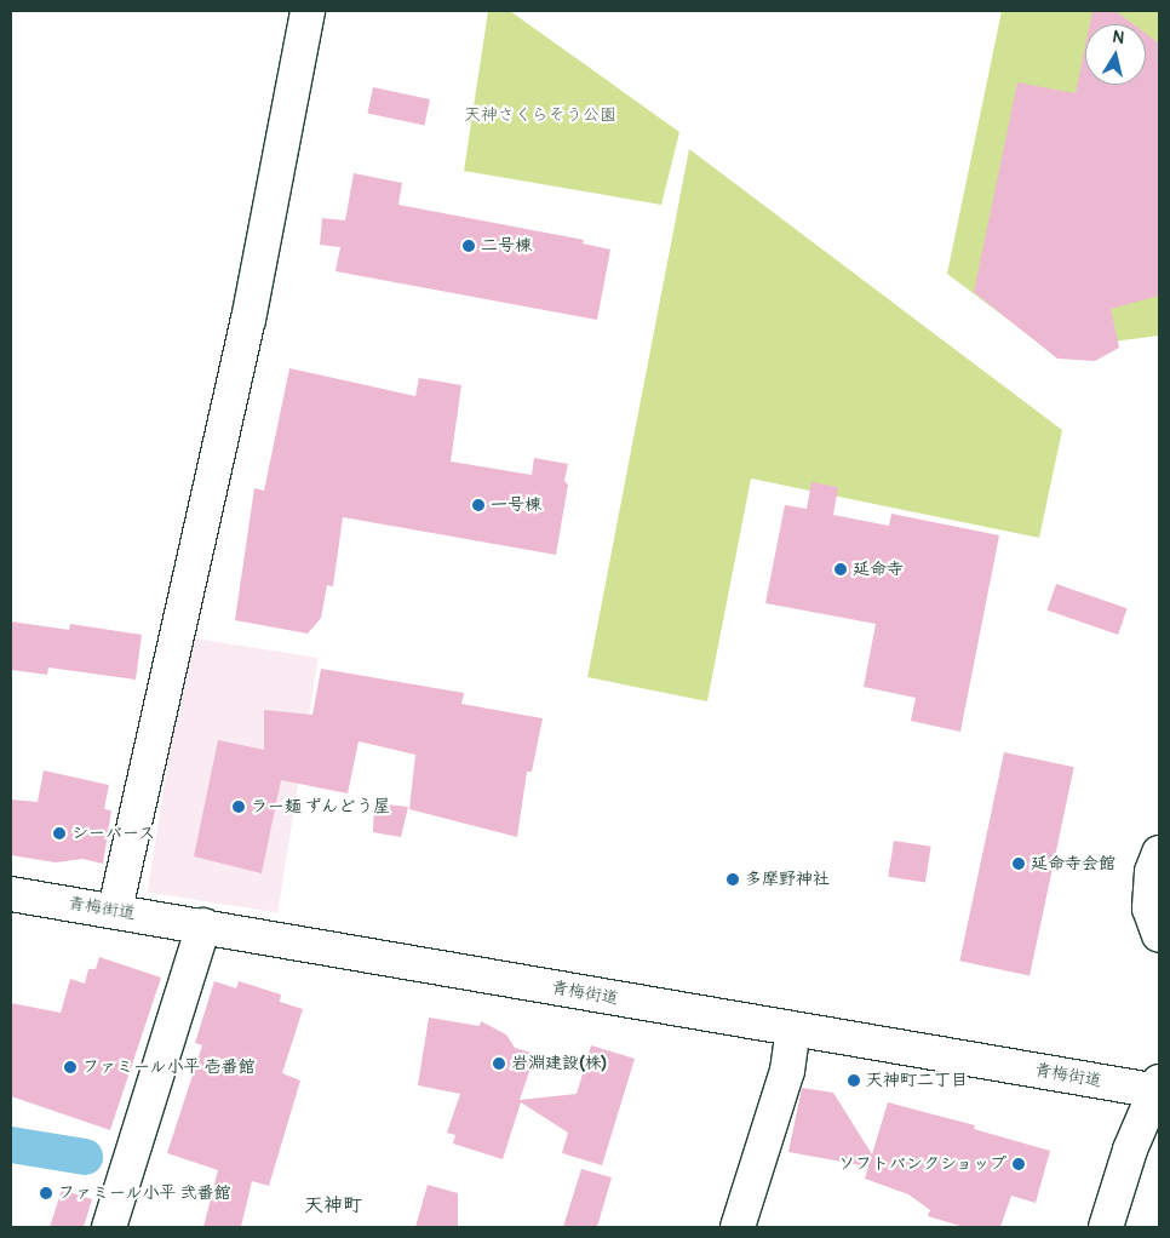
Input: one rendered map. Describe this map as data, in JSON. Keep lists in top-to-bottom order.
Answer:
{
  "streets": {
    "street": ["青梅街道"]
  },
  "districts": ["天神町"],
  "parks": ["天神さくらそう公園"],
  "places": [
    "二号棟",
    "一号棟",
    "延命寺",
    "ラー麺 ずんどう屋",
    "シーバース",
    "延命寺会館",
    "多摩野神社",
    "岩淵建設(株)",
    "ファミール小平 壱番館",
    "天神町二丁目",
    "ソフトバンクショップ",
    "ファミール小平 弐番館"
  ],
  "north": "top"
}
